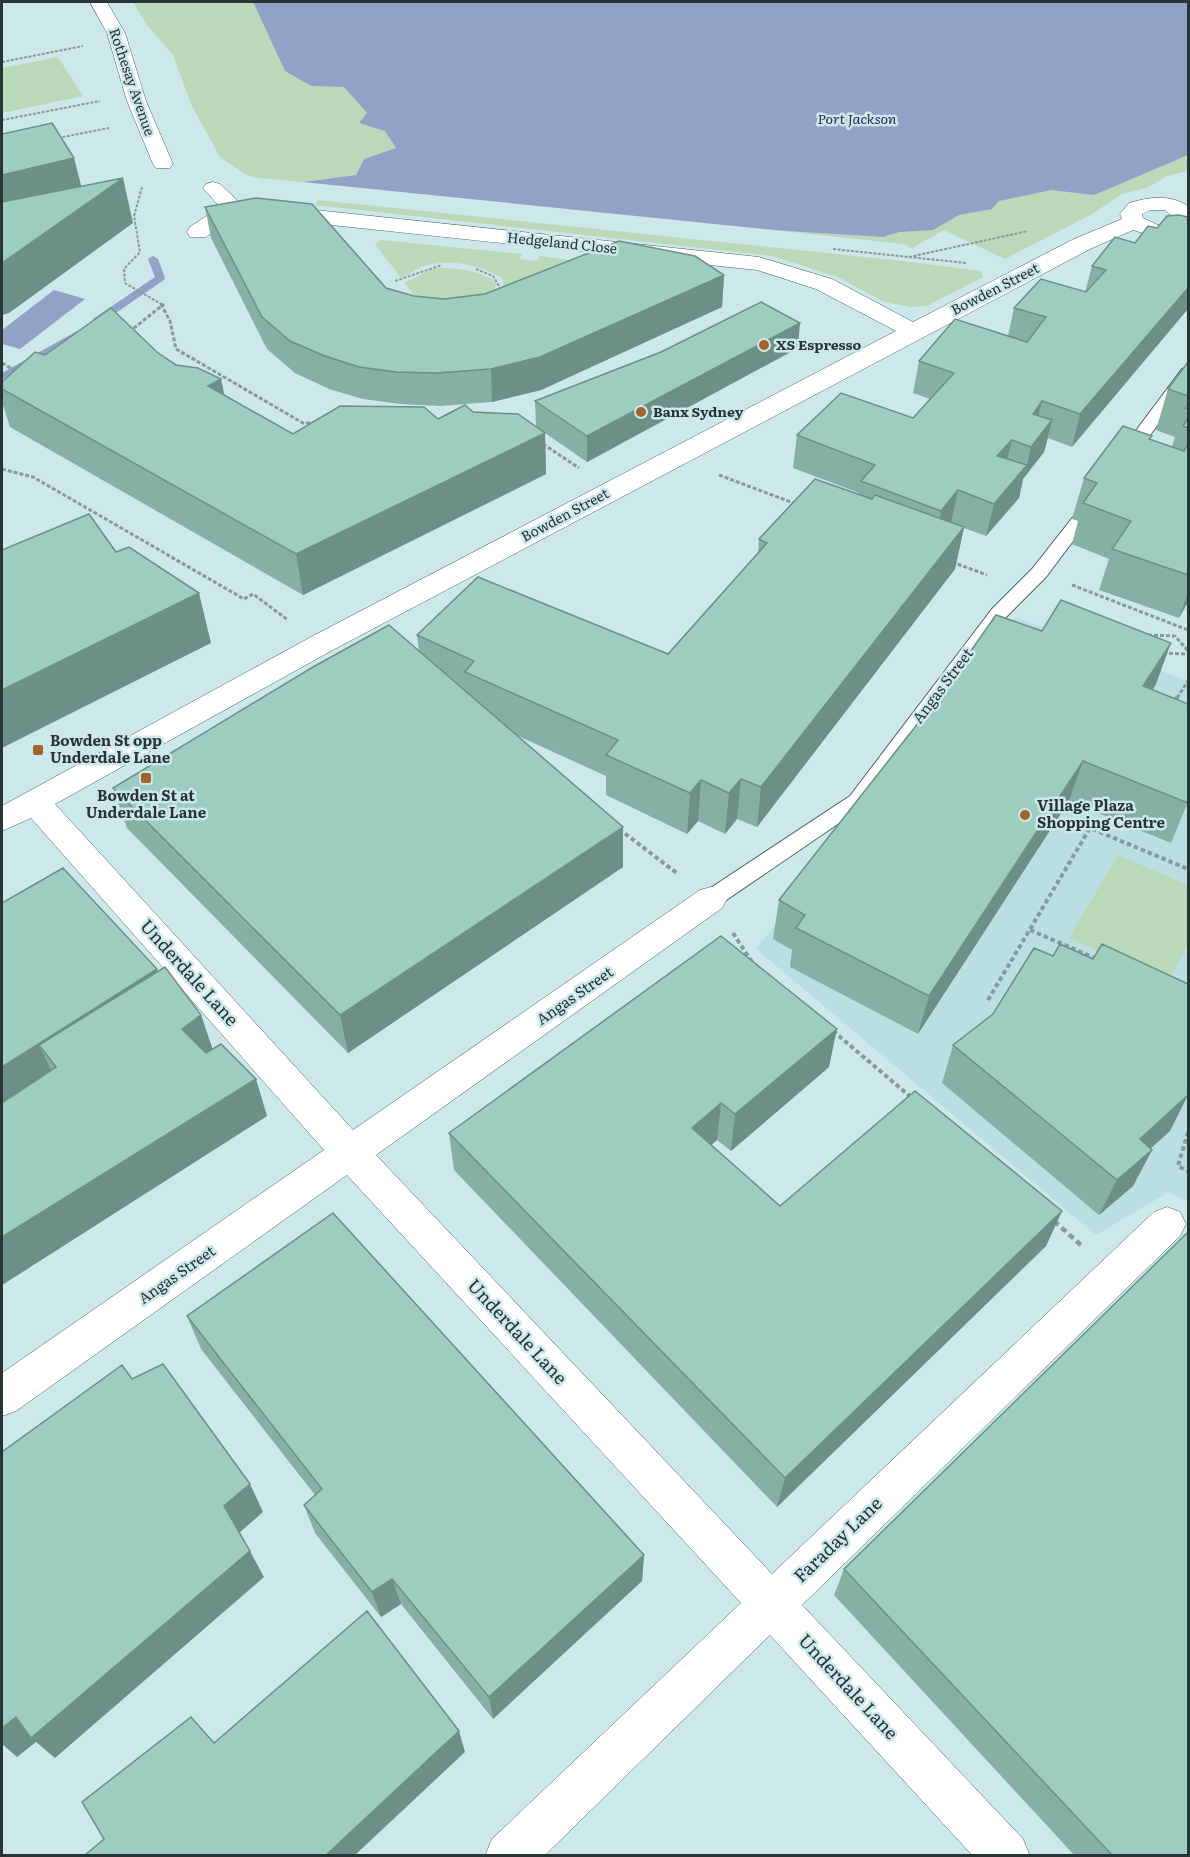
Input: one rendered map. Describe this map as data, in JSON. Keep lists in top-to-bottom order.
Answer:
{
  "streets": {
    "street": [
      "Rothesay Avenue",
      "Hedgeland Close",
      "Bowden Street",
      "Angas Street",
      "Underdale Lane",
      "Faraday Lane"
    ]
  },
  "crossings": [
    ["Hedgeland Close", "Bowden Street"],
    ["Bowden Street", "Underdale Lane"],
    ["Angas Street", "Underdale Lane"],
    ["Underdale Lane", "Faraday Lane"]
  ],
  "water": ["Port Jackson"],
  "places": {
    "other": ["XS Espresso", "Banx Sydney", "Village Plaza Shopping Centre"],
    "transit": ["Bowden St opp Underdale Lane", "Bowden St at Underdale Lane"]
  }
}
